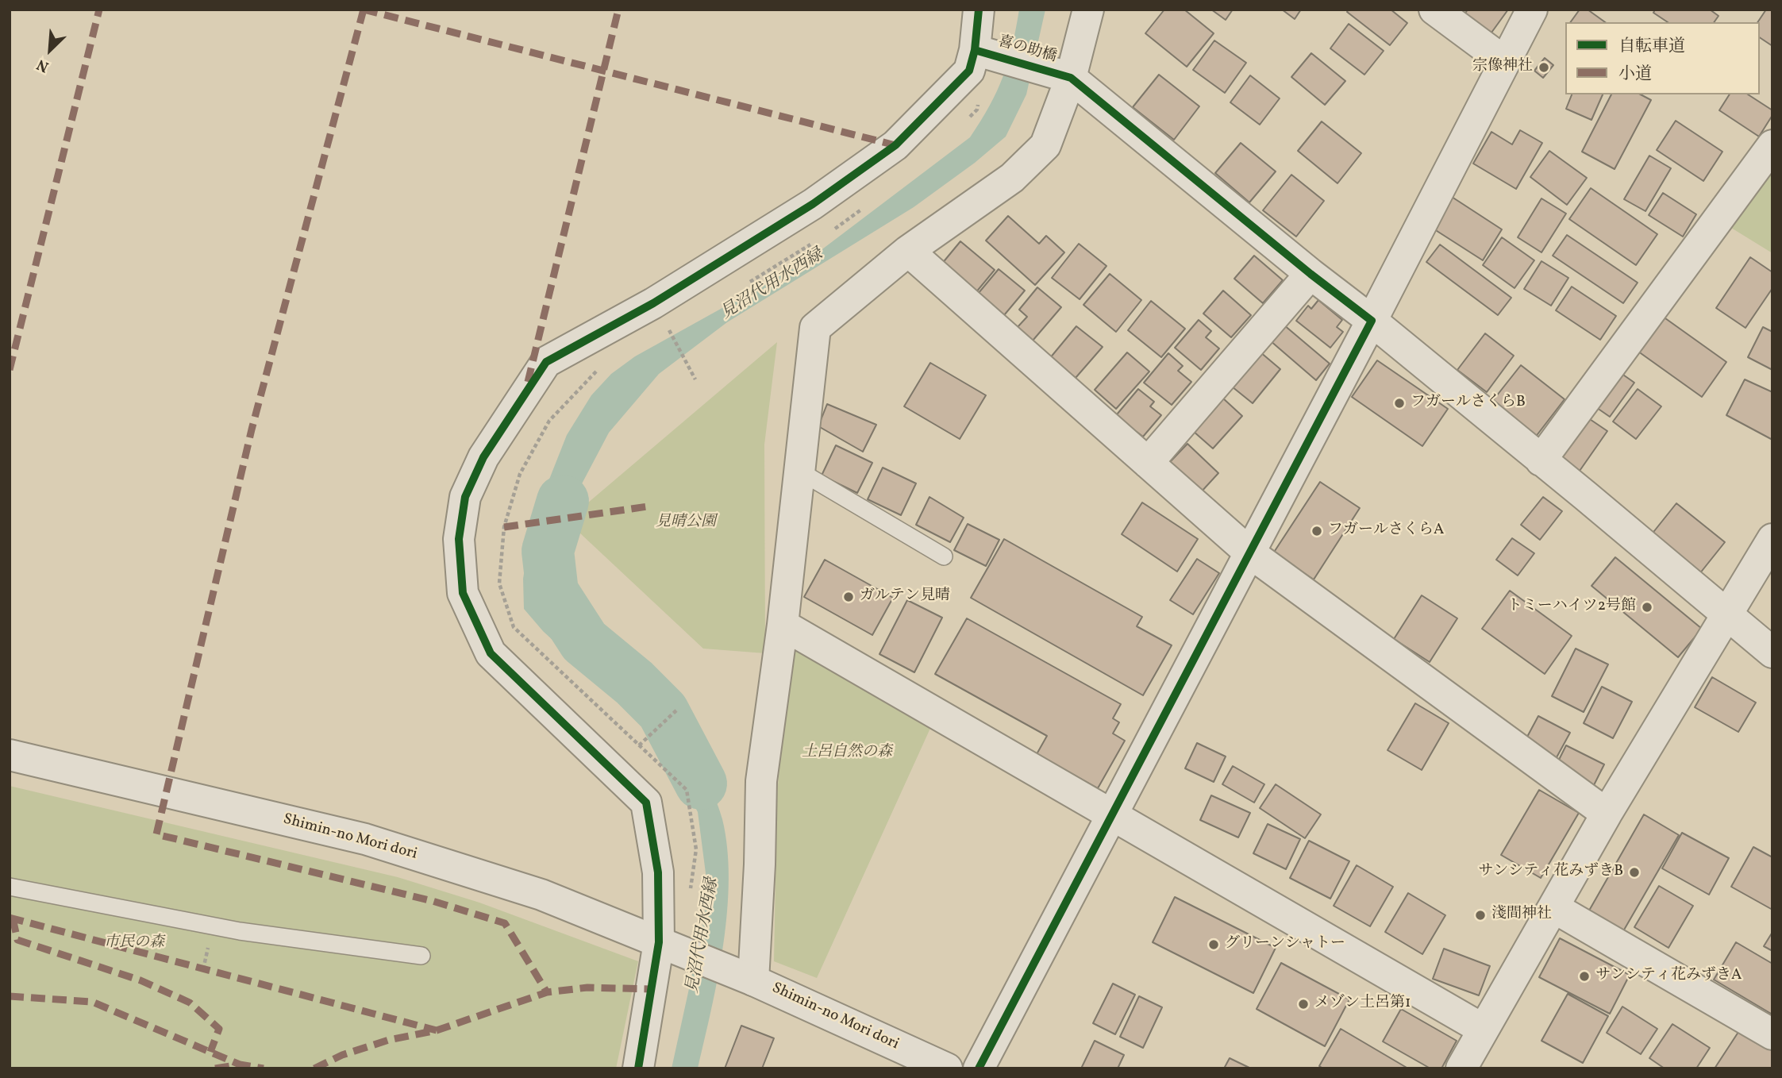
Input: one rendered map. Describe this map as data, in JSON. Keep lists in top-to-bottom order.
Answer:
{
  "streets": {
    "street": ["喜の助橋", "Shimin-no Mori dori"]
  },
  "water": ["見沼代用水西緑", "見沼代用水西縁"],
  "parks": ["見晴公園", "土呂自然の森", "市民の森"],
  "places": [
    "宗像神社",
    "フガールさくらB",
    "フガールさくらA",
    "ガルテン見晴",
    "トミーハイツ2号館",
    "サンシティ花みずきB",
    "淺間神社",
    "グリーンシャトー",
    "サンシティ花みずきA",
    "メゾン土呂第1"
  ],
  "legend": ["自転車道", "小道"],
  "north": "bottom left"
}
